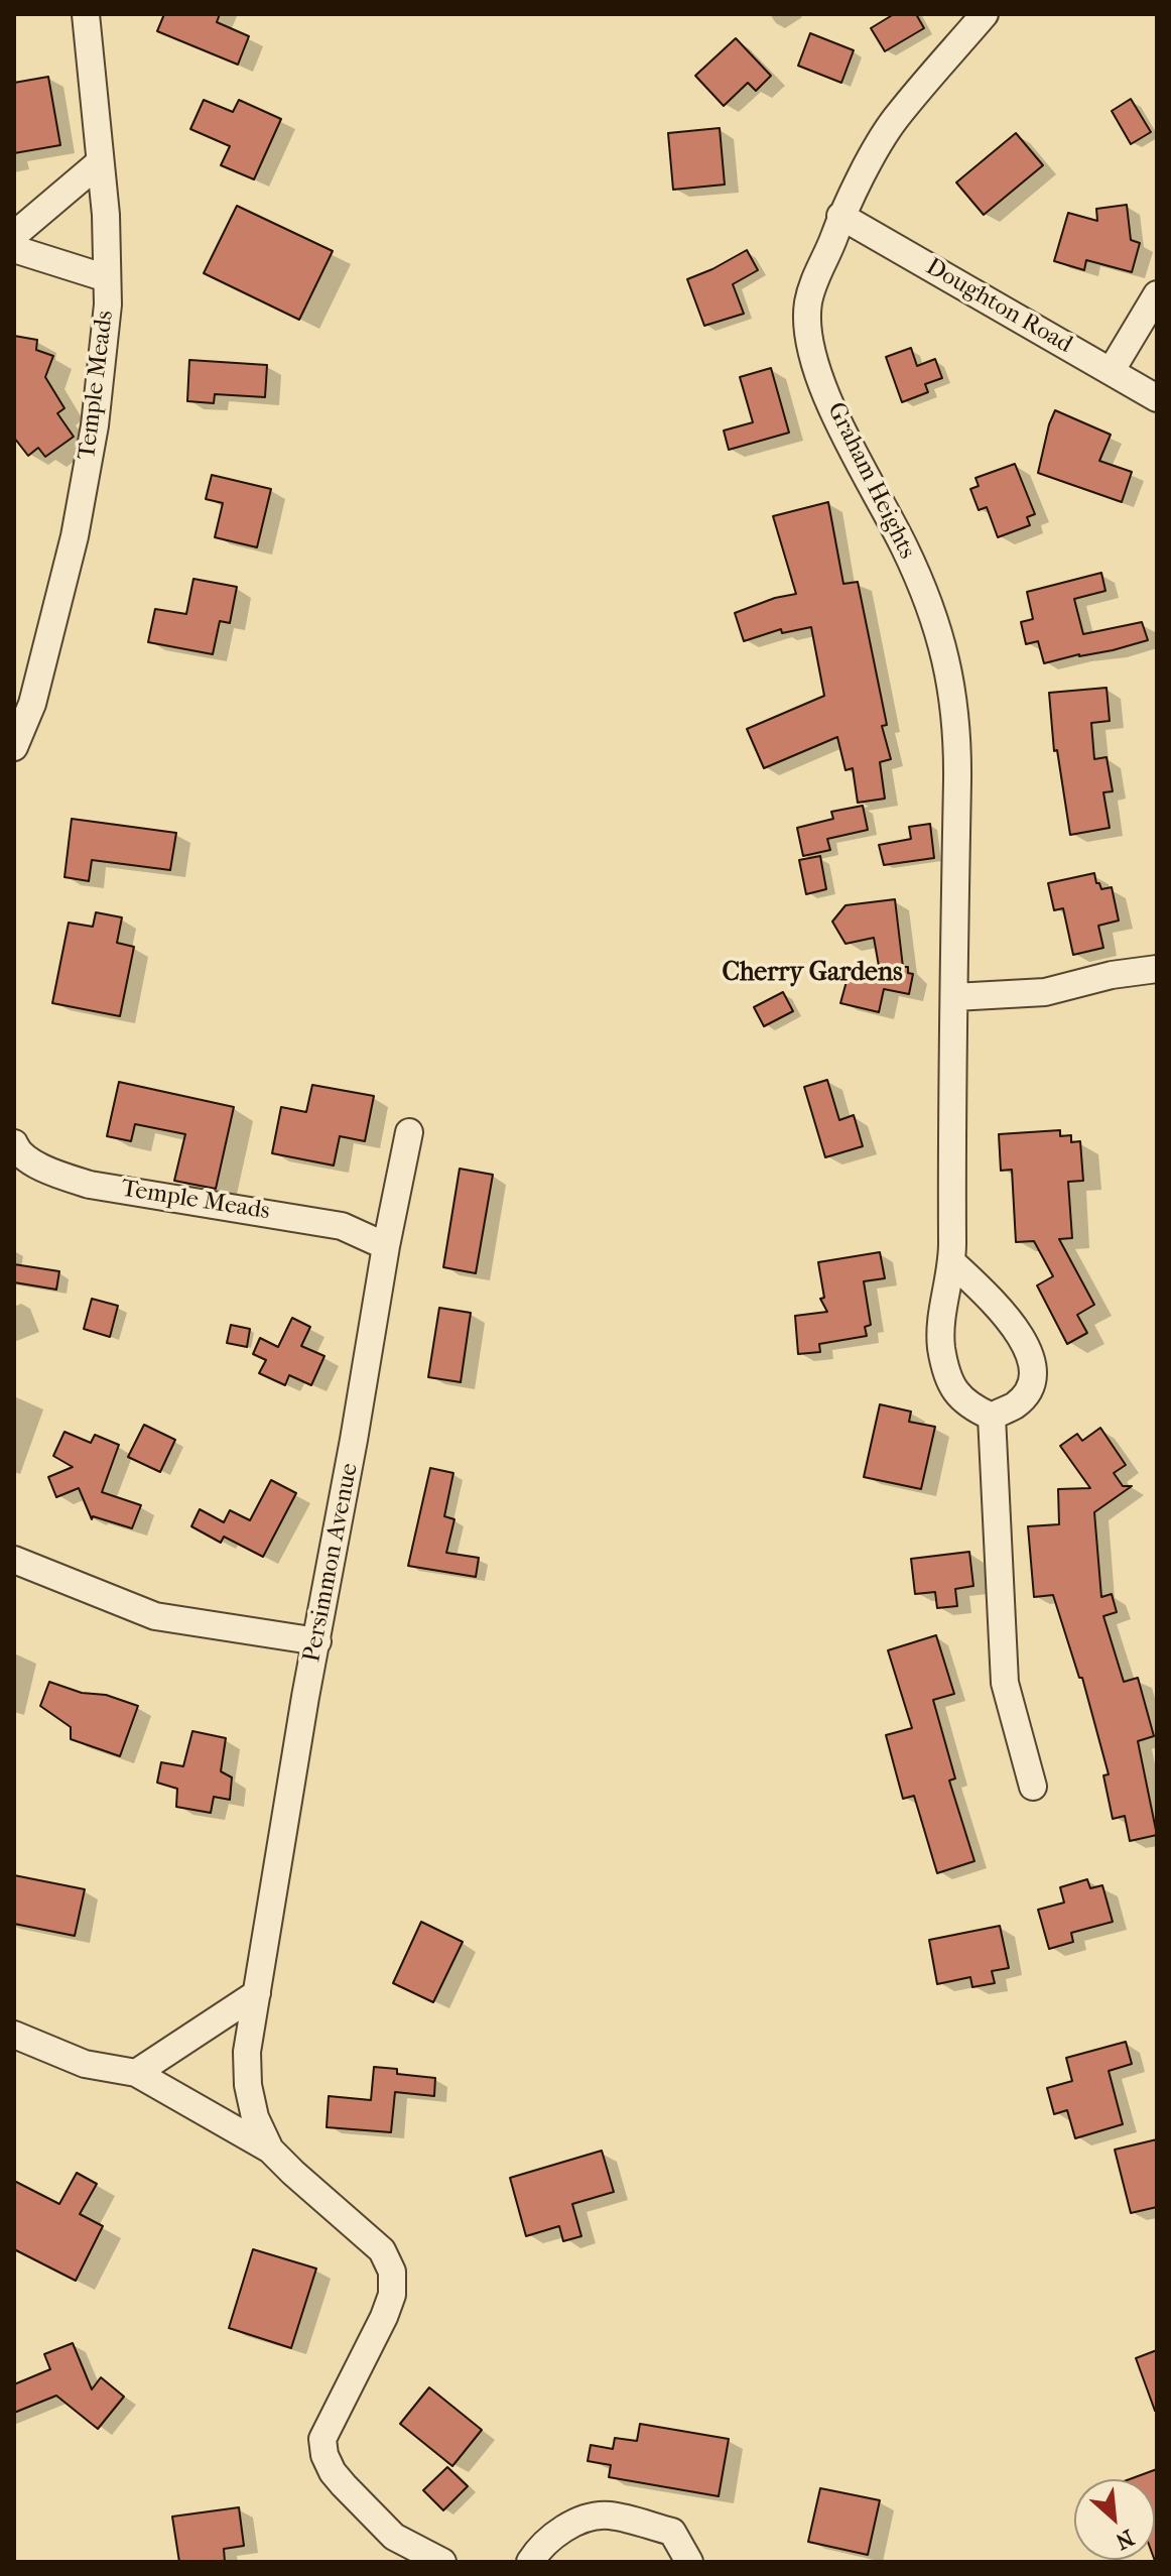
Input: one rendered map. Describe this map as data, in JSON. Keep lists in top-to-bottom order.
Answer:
{
  "streets": {
    "street": [
      "Doughton Road",
      "Temple Meads",
      "Graham Heights",
      "Persimmon Avenue"
    ]
  },
  "crossings": [
    ["Doughton Road", "Graham Heights"],
    ["Temple Meads", "Persimmon Avenue"]
  ],
  "districts": ["Cherry Gardens"],
  "north": "bottom right"
}
